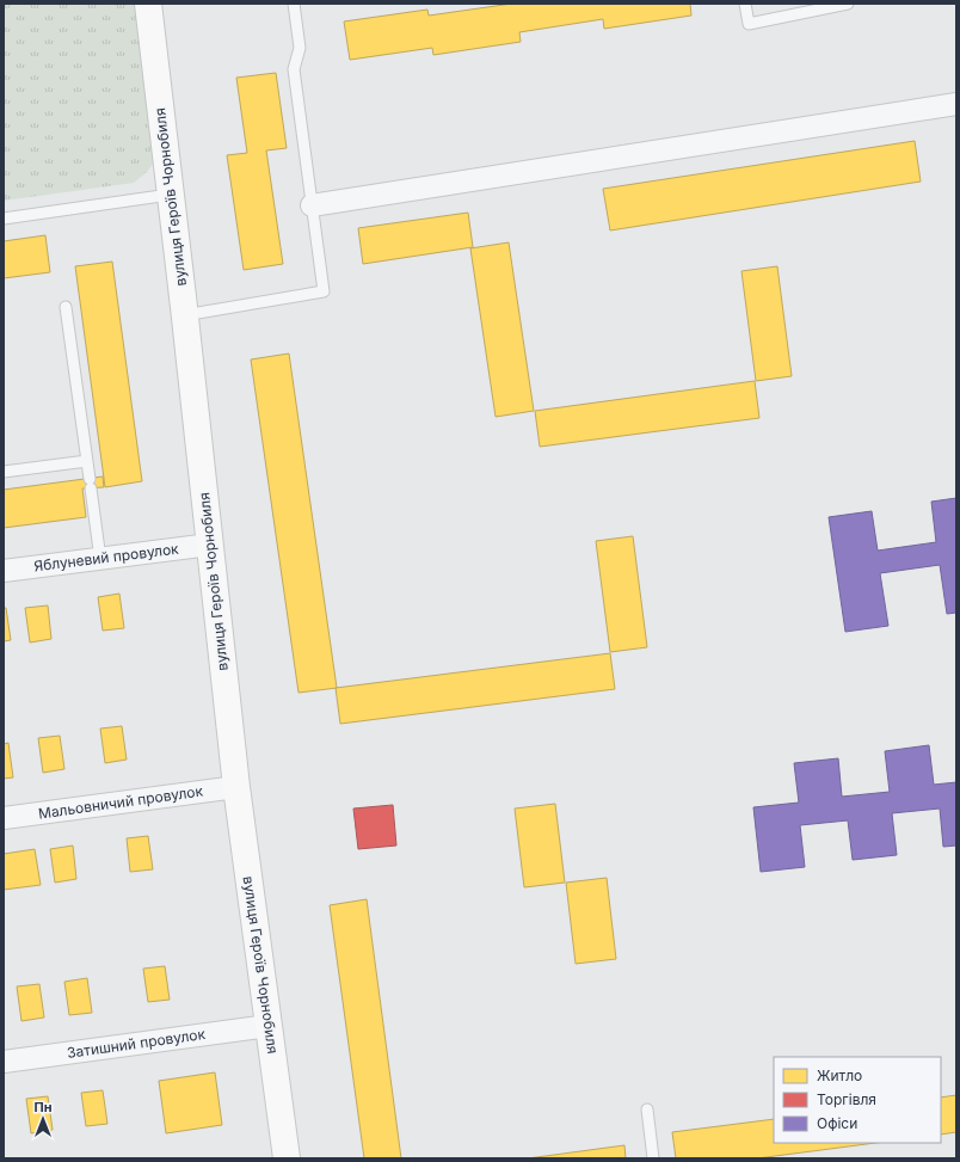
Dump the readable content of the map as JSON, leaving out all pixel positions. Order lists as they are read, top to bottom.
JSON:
{
  "streets": {
    "street": [
      "вулиця Героїв Чорнобиля",
      "Яблуневий провулок",
      "Мальовничий провулок",
      "Затишний провулок"
    ]
  },
  "crossings": [
    ["вулиця Героїв Чорнобиля", "Яблуневий провулок"],
    ["вулиця Героїв Чорнобиля", "Мальовничий провулок"],
    ["вулиця Героїв Чорнобиля", "Затишний провулок"]
  ],
  "legend": ["Житло", "Торгівля", "Офіси"],
  "north": "top"
}
